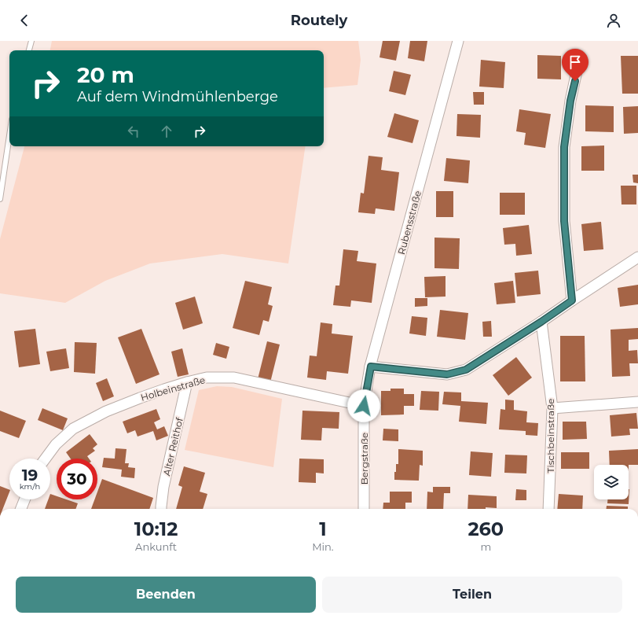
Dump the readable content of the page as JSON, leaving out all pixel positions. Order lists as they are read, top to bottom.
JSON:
{
  "streets": {
    "street": [
      "Rubensstraße",
      "Holbeinstraße",
      "Tischbeinstraße",
      "Alter Reithof",
      "Bergstraße"
    ]
  },
  "crossings": [
    ["Rubensstraße", "Holbeinstraße"],
    ["Rubensstraße", "Bergstraße"],
    ["Holbeinstraße", "Alter Reithof"],
    ["Holbeinstraße", "Bergstraße"]
  ],
  "page": {
    "header": "Routely",
    "turn": ["20 m", "Auf dem Windmühlenberge"],
    "speed": "19 km/h",
    "limit": "30",
    "eta": [
      "10:12",
      "Ankunft",
      "1",
      "Min.",
      "260",
      "m"
    ],
    "buttons": ["Beenden", "Teilen"]
  }
}
